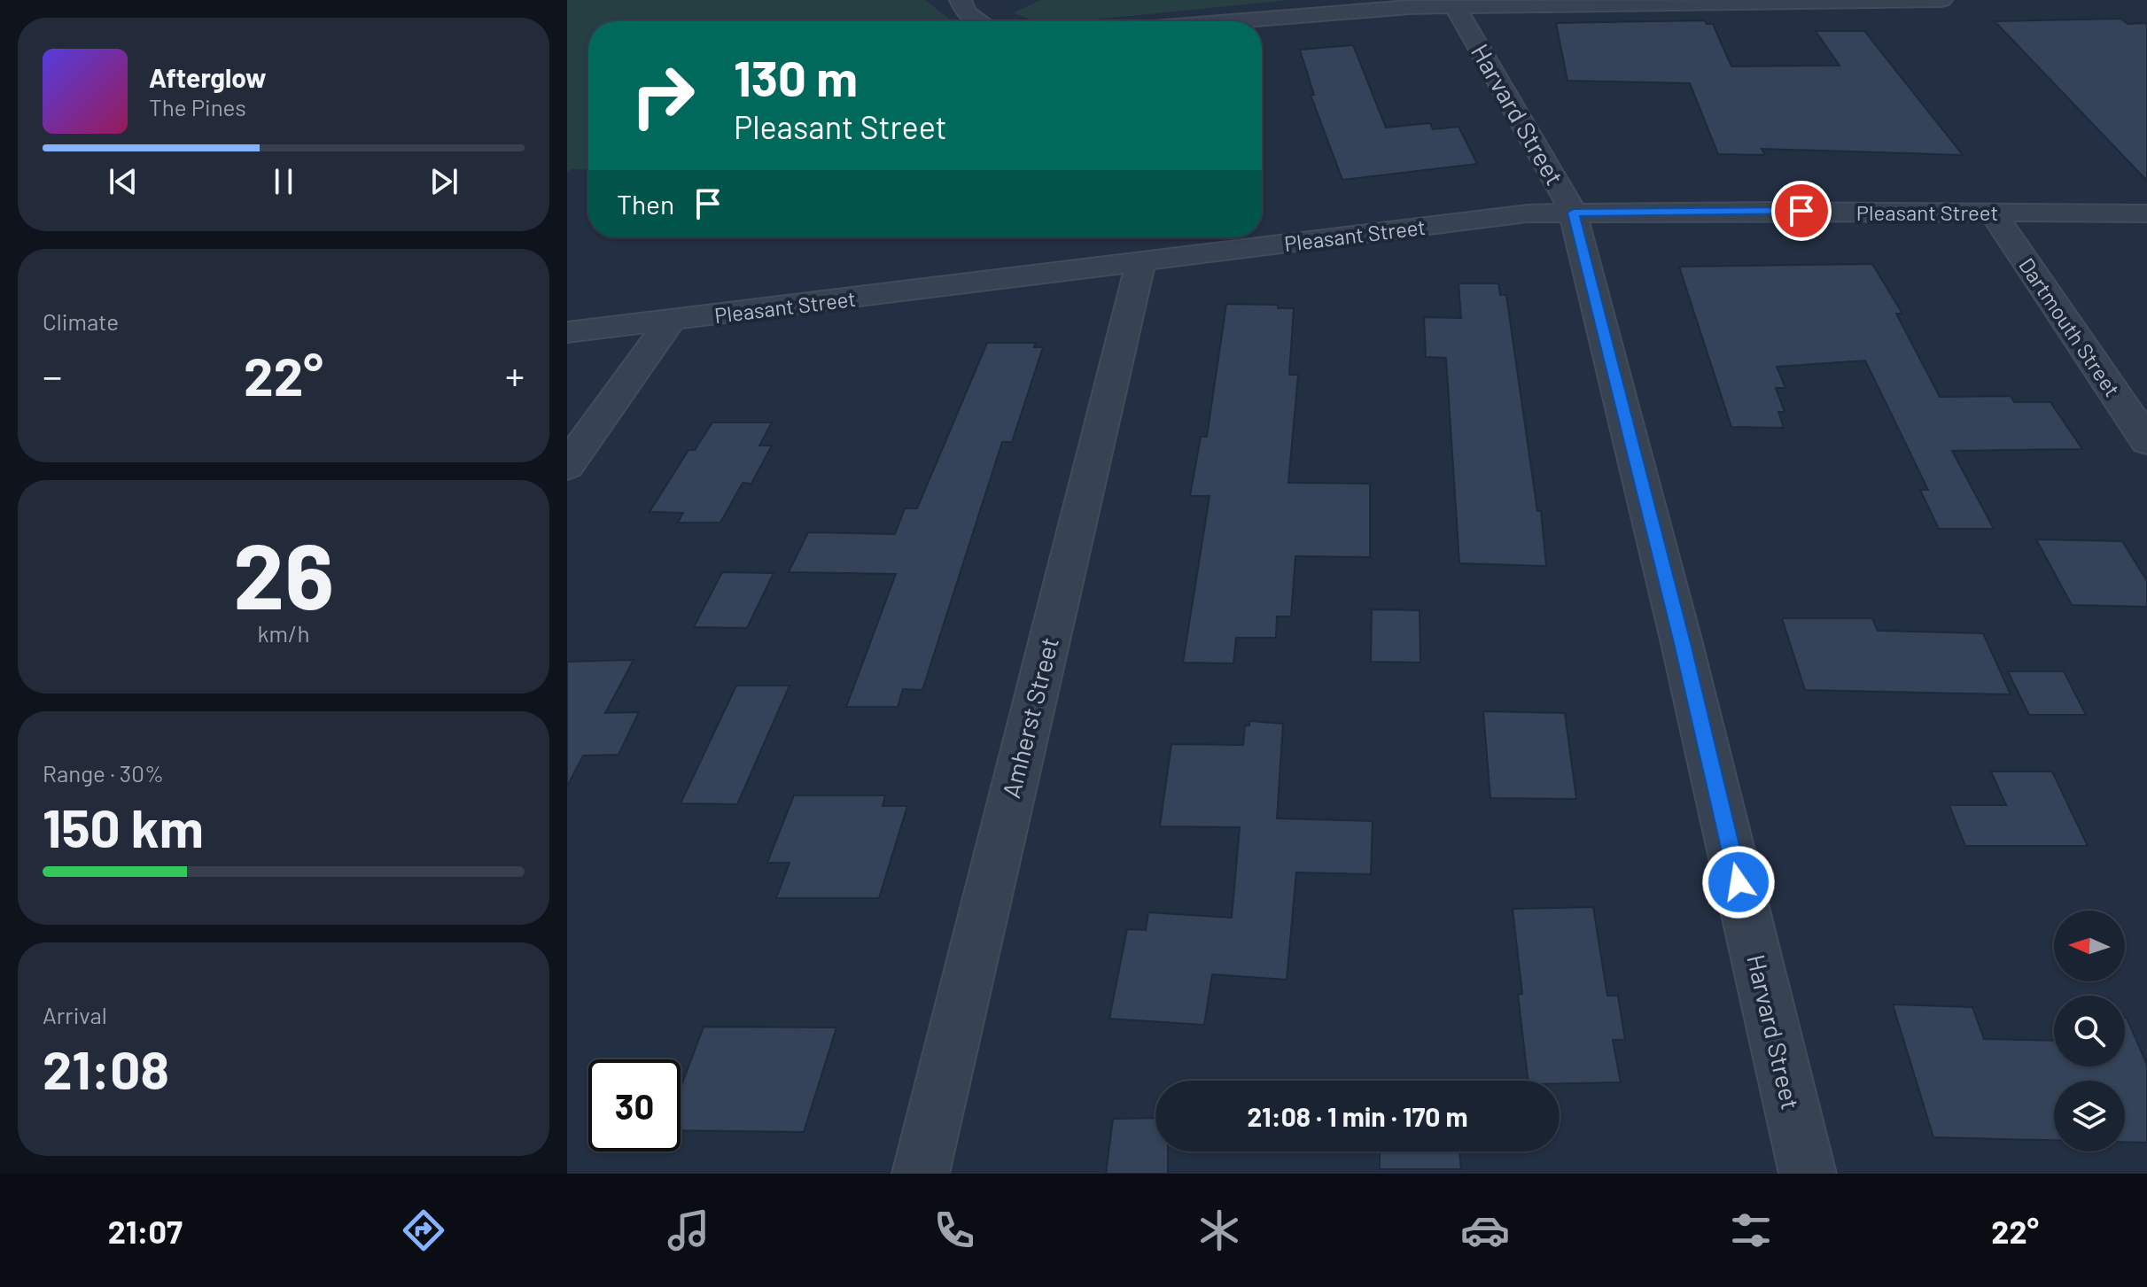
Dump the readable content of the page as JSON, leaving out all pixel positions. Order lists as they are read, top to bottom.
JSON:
{
  "streets": {
    "street": [
      "Harvard Street",
      "Pleasant Street",
      "Dartmouth Street",
      "Amherst Street"
    ]
  },
  "crossings": [
    ["Harvard Street", "Pleasant Street"],
    ["Pleasant Street", "Dartmouth Street"],
    ["Pleasant Street", "Amherst Street"]
  ],
  "north": "left",
  "page": {
    "turn": ["130 m", "Pleasant Street"],
    "song": ["Afterglow", "The Pines"],
    "then": "Then",
    "tile": [
      "Climate",
      ["26", "km/h"],
      ["Range · 30%", "150 km"],
      ["Arrival", "21:08"]
    ],
    "heat": ["−", "22°", "+"],
    "limit": "30",
    "trip": "21:08 · 1 min · 170 m",
    "tabs": ["21:07", "22°"]
  }
}
